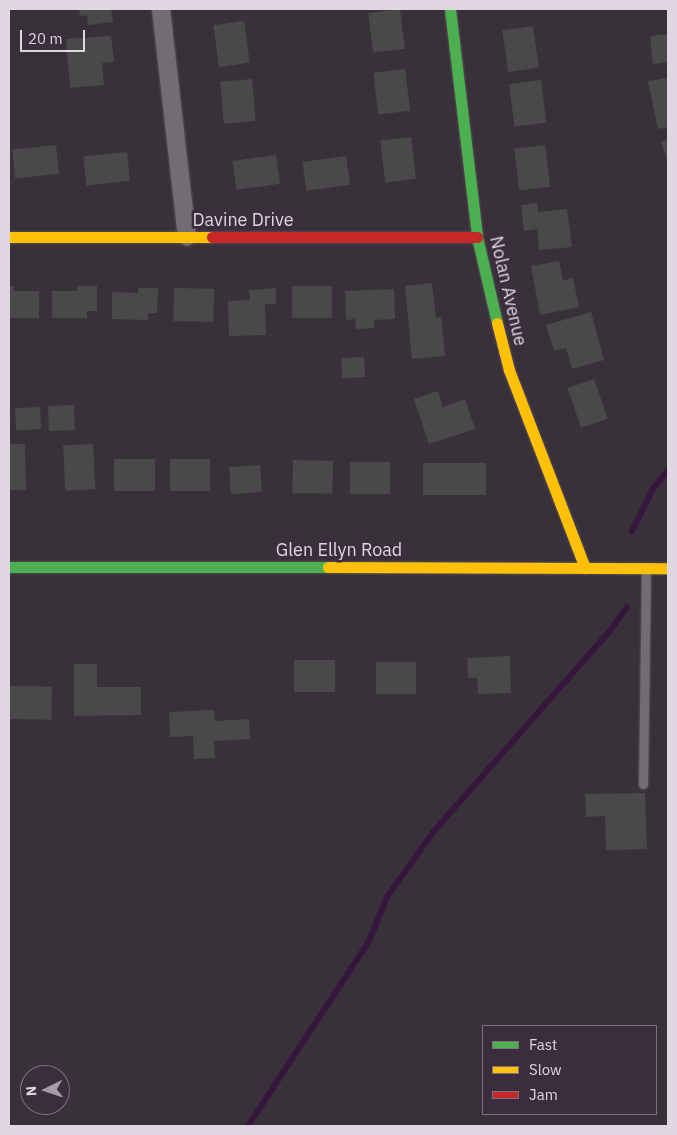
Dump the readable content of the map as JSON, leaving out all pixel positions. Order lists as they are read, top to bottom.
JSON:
{
  "streets": {
    "street": ["Davine Drive", "Nolan Avenue", "Glen Ellyn Road"]
  },
  "crossings": [
    ["Davine Drive", "Nolan Avenue"],
    ["Nolan Avenue", "Glen Ellyn Road"]
  ],
  "legend": ["Fast", "Slow", "Jam"],
  "scale_bar": "20 m",
  "north": "left"
}
